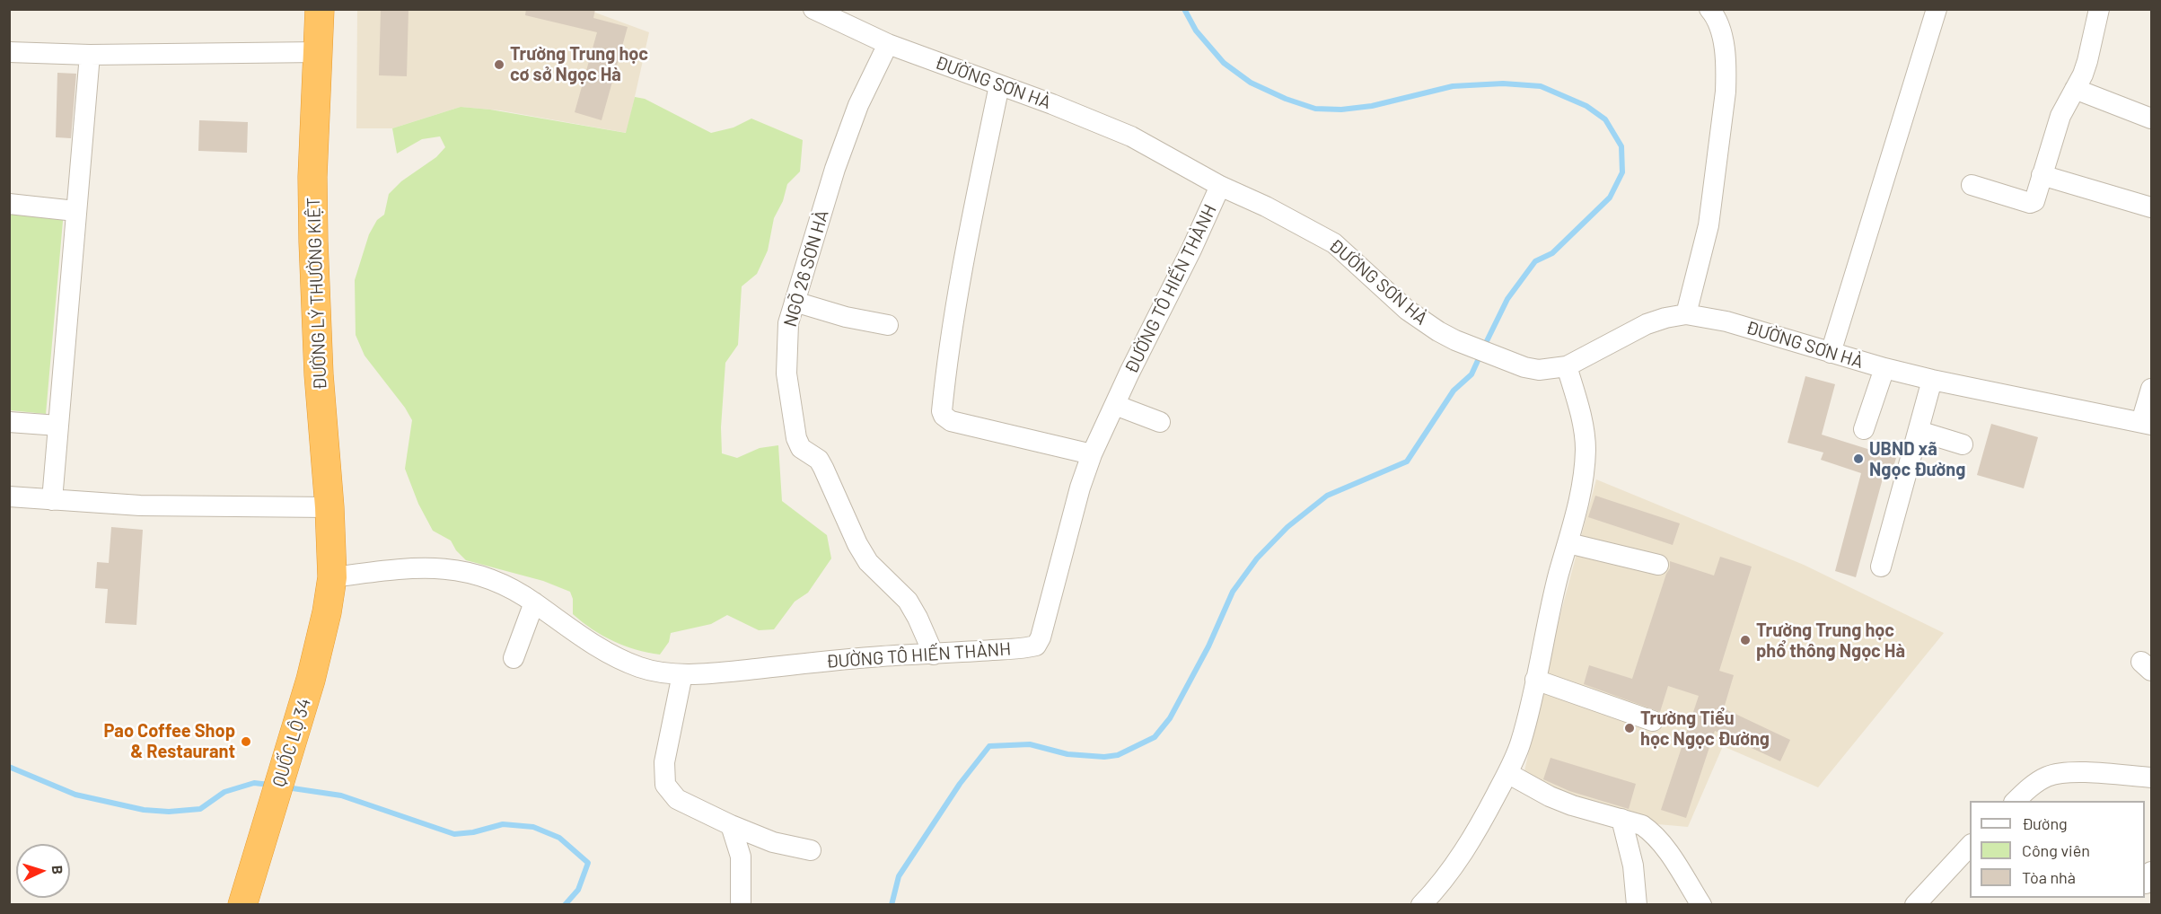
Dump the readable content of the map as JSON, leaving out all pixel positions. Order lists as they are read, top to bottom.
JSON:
{
  "streets": {
    "highway": ["ĐƯỜNG LÝ THƯỜNG KIỆT", "QUỐC LỘ 34"],
    "street": ["ĐƯỜNG SƠN HÀ", "NGÕ 26 SƠN HÀ", "ĐƯỜNG TÔ HIẾN THÀNH"]
  },
  "crossings": [
    ["ĐƯỜNG SƠN HÀ", "NGÕ 26 SƠN HÀ"],
    ["ĐƯỜNG SƠN HÀ", "ĐƯỜNG TÔ HIẾN THÀNH"],
    ["NGÕ 26 SƠN HÀ", "ĐƯỜNG TÔ HIẾN THÀNH"],
    ["ĐƯỜNG TÔ HIẾN THÀNH", "ĐƯỜNG LÝ THƯỜNG KIỆT"],
    ["ĐƯỜNG TÔ HIẾN THÀNH", "QUỐC LỘ 34"],
    ["ĐƯỜNG LÝ THƯỜNG KIỆT", "QUỐC LỘ 34"]
  ],
  "places": [
    "Trường Trung học cơ sở Ngọc Hà",
    "UBND xã Ngọc Đường",
    "Trường Trung học phổ thông Ngọc Hà",
    "Trường Tiểu học Ngọc Đường",
    "Pao Coffee Shop & Restaurant"
  ],
  "legend": ["Đường", "Công viên", "Tòa nhà"],
  "north": "right"
}
